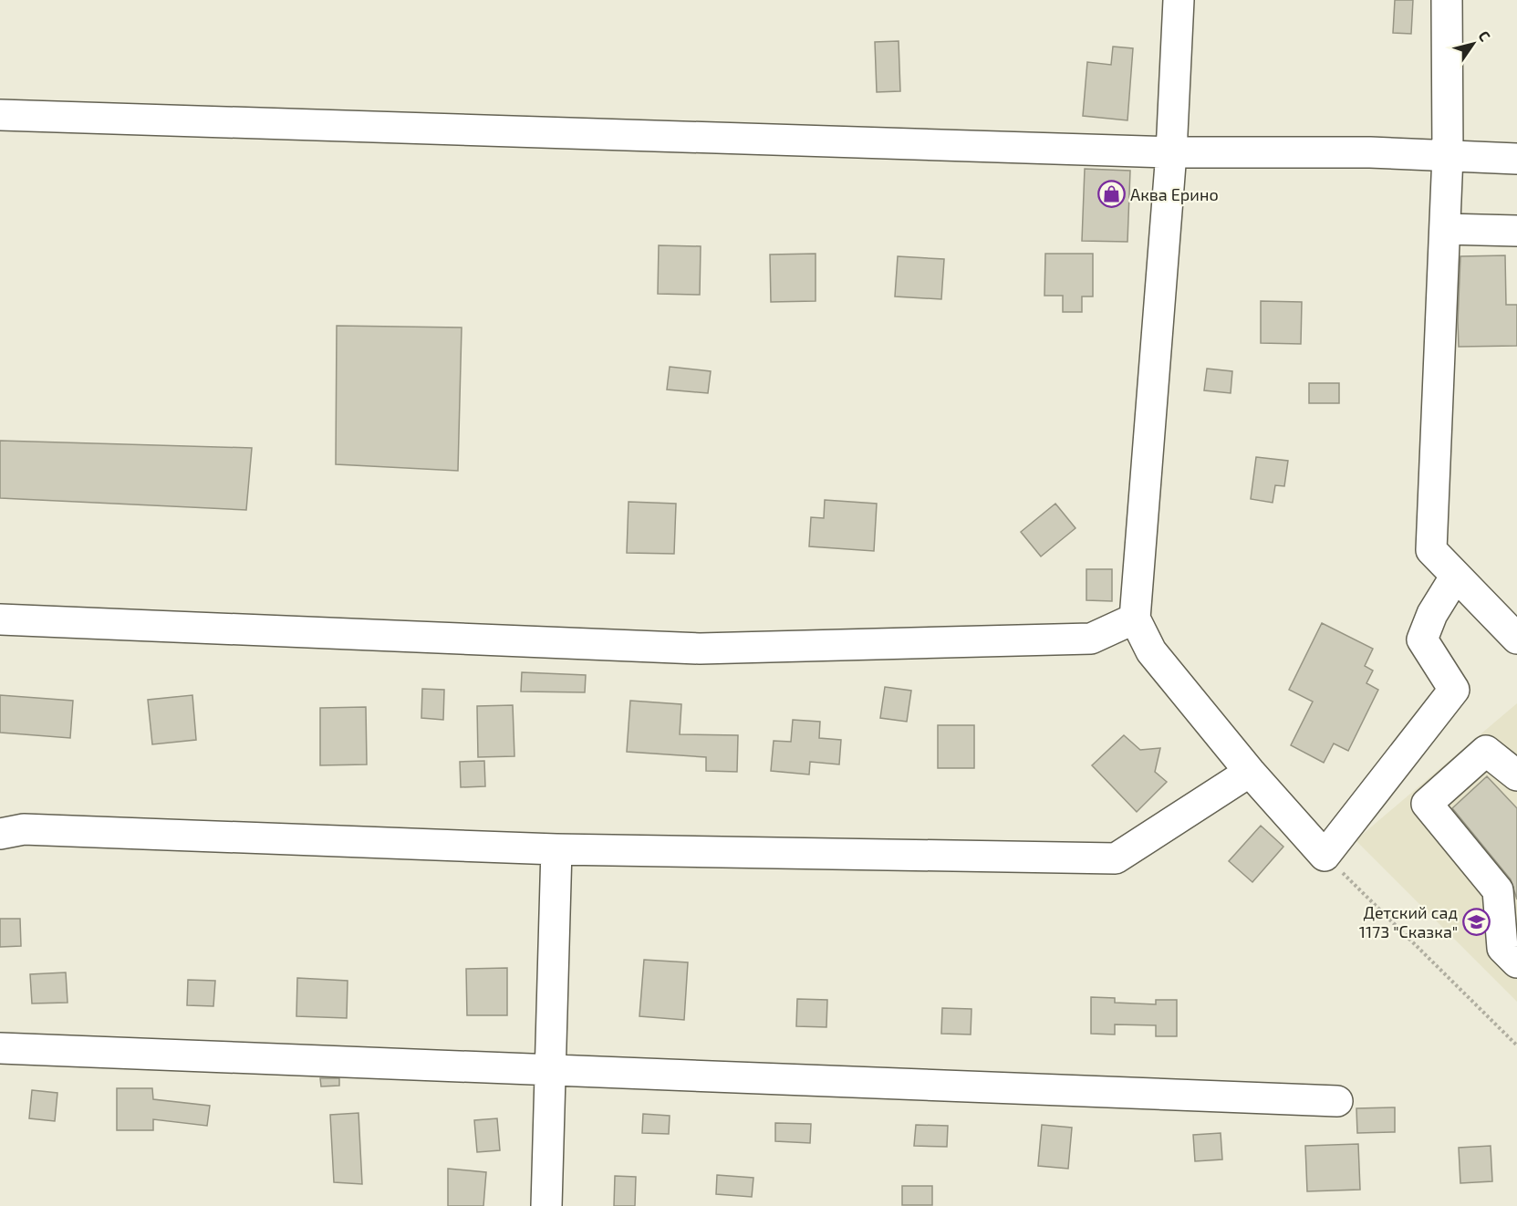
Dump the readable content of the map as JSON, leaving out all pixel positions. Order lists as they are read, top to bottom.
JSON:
{
  "places": {
    "shop": ["Аква Ерино"],
    "school or university": ["Детский сад 1173 \"Сказка\""]
  },
  "north": "top right"
}
